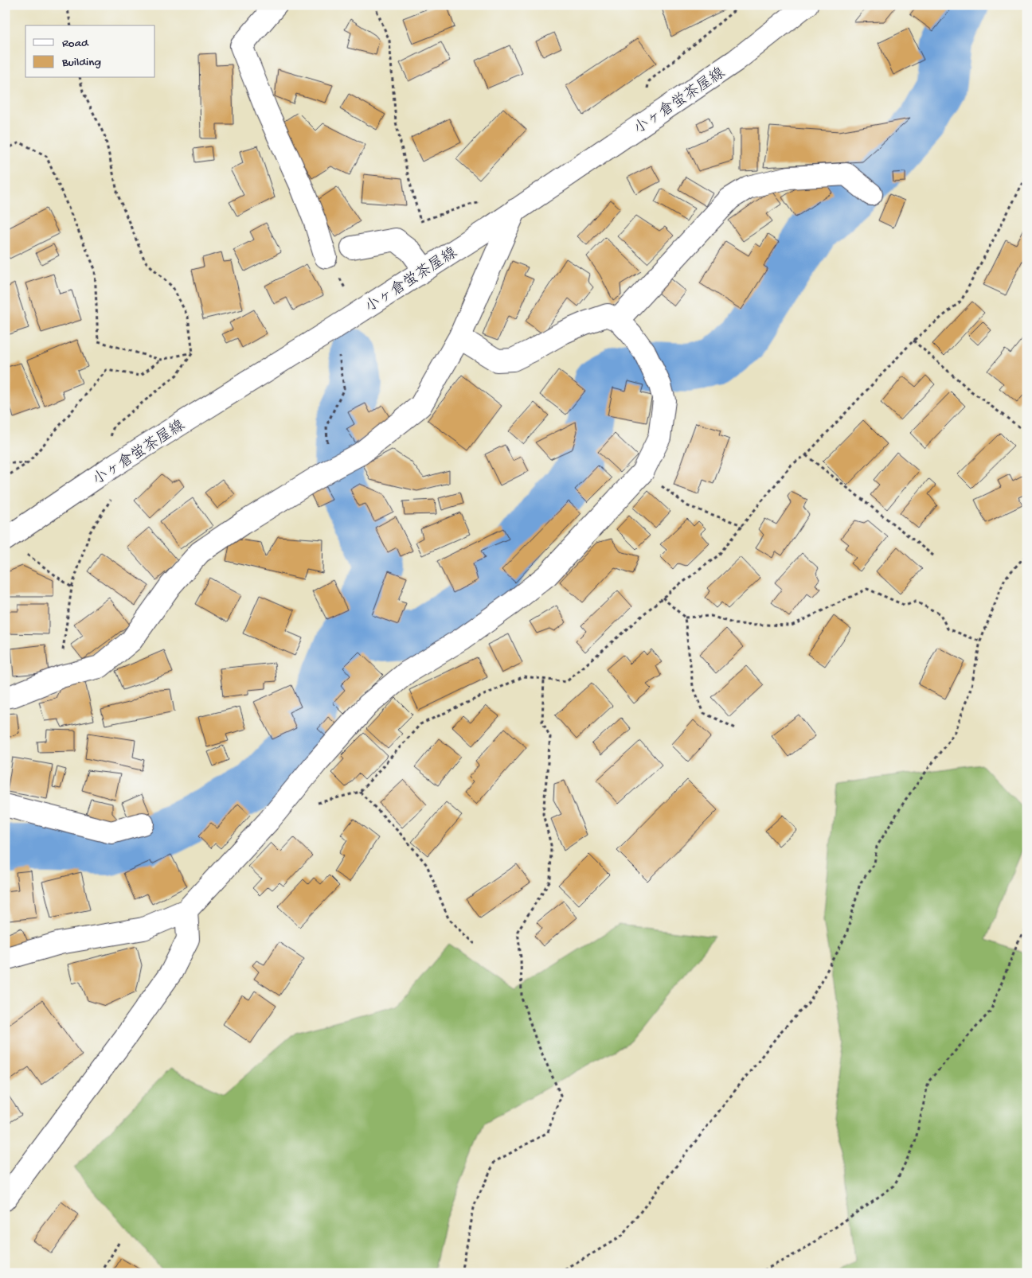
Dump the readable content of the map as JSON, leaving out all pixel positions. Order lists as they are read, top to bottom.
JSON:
{
  "streets": {
    "street": ["小ヶ倉蛍茶屋線"]
  },
  "legend": ["Road", "Building"]
}
